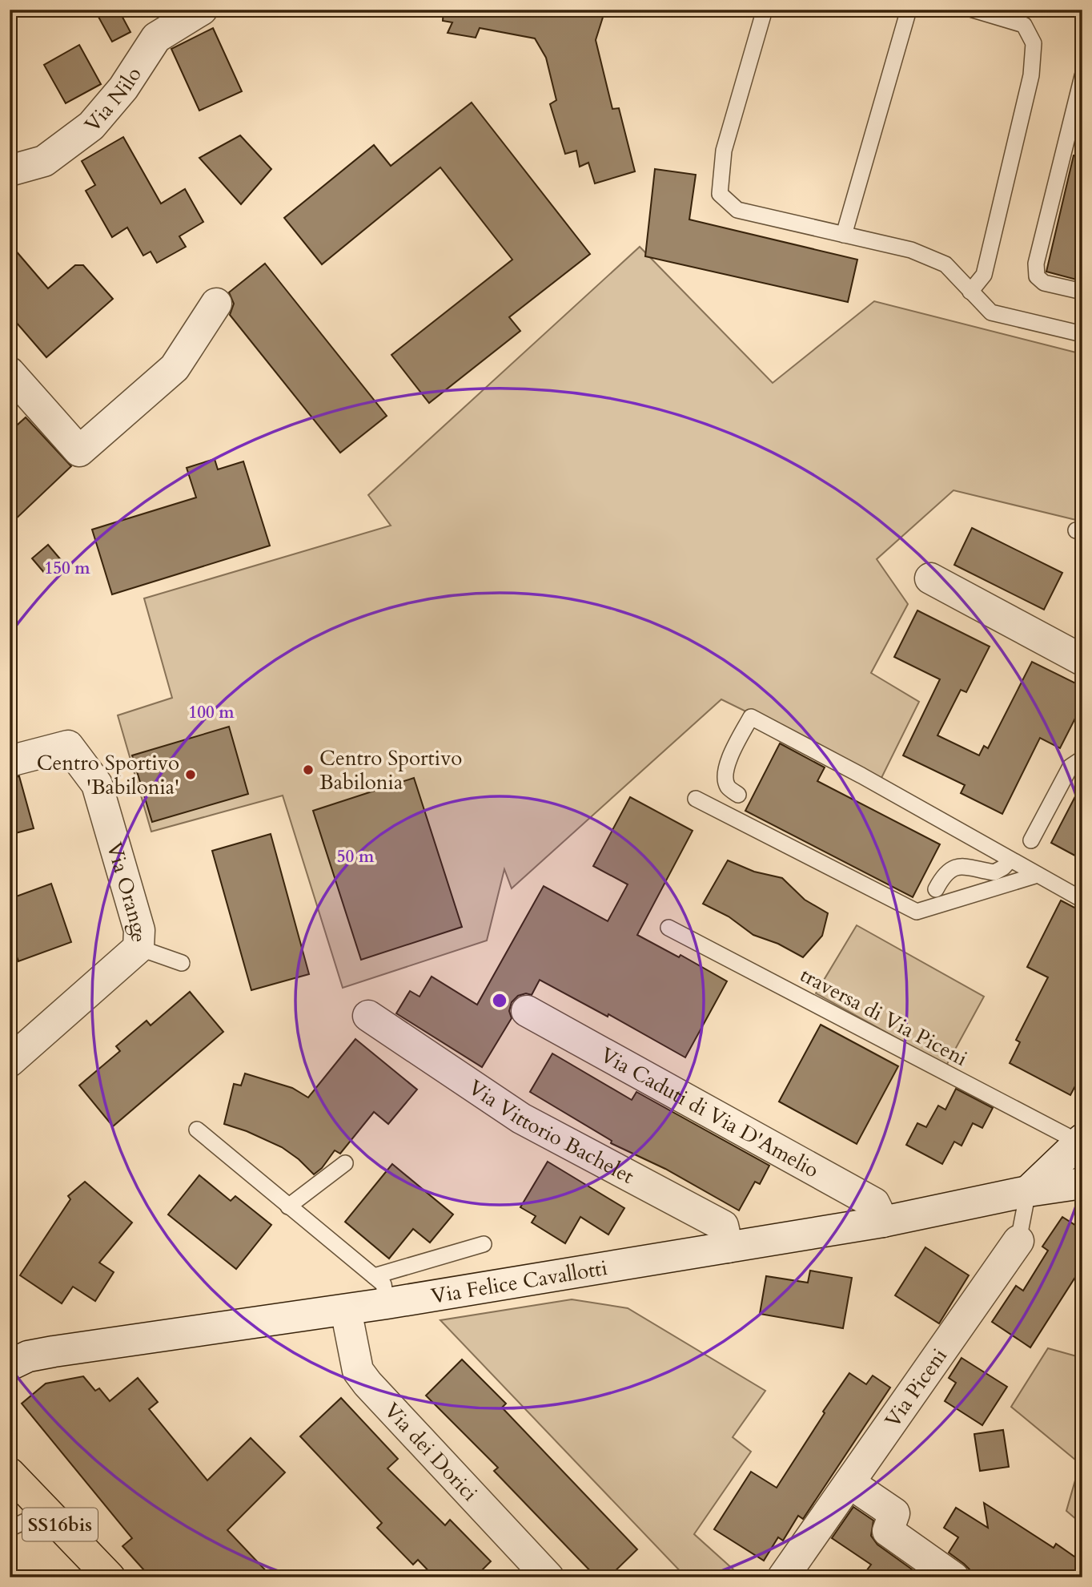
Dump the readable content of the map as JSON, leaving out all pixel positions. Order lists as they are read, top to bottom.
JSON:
{
  "streets": {
    "main road": ["SS16bis"],
    "street": [
      "Via Nilo",
      "Via Orange",
      "Via Caduti di Via D'Amelio",
      "Via Vittorio Bachelet",
      "Via Felice Cavallotti",
      "Via Piceni",
      "Via dei Dorici"
    ],
    "lane": ["traversa di Via Piceni"]
  },
  "crossings": [
    ["Via Caduti di Via D'Amelio", "Via Felice Cavallotti"],
    ["Via Vittorio Bachelet", "Via Felice Cavallotti"],
    ["Via Felice Cavallotti", "Via Piceni"],
    ["Via Felice Cavallotti", "Via dei Dorici"]
  ],
  "places": ["Centro Sportivo Babilonia", "Centro Sportivo 'Babilonia'"],
  "rings": ["150 m", "100 m", "50 m"]
}
